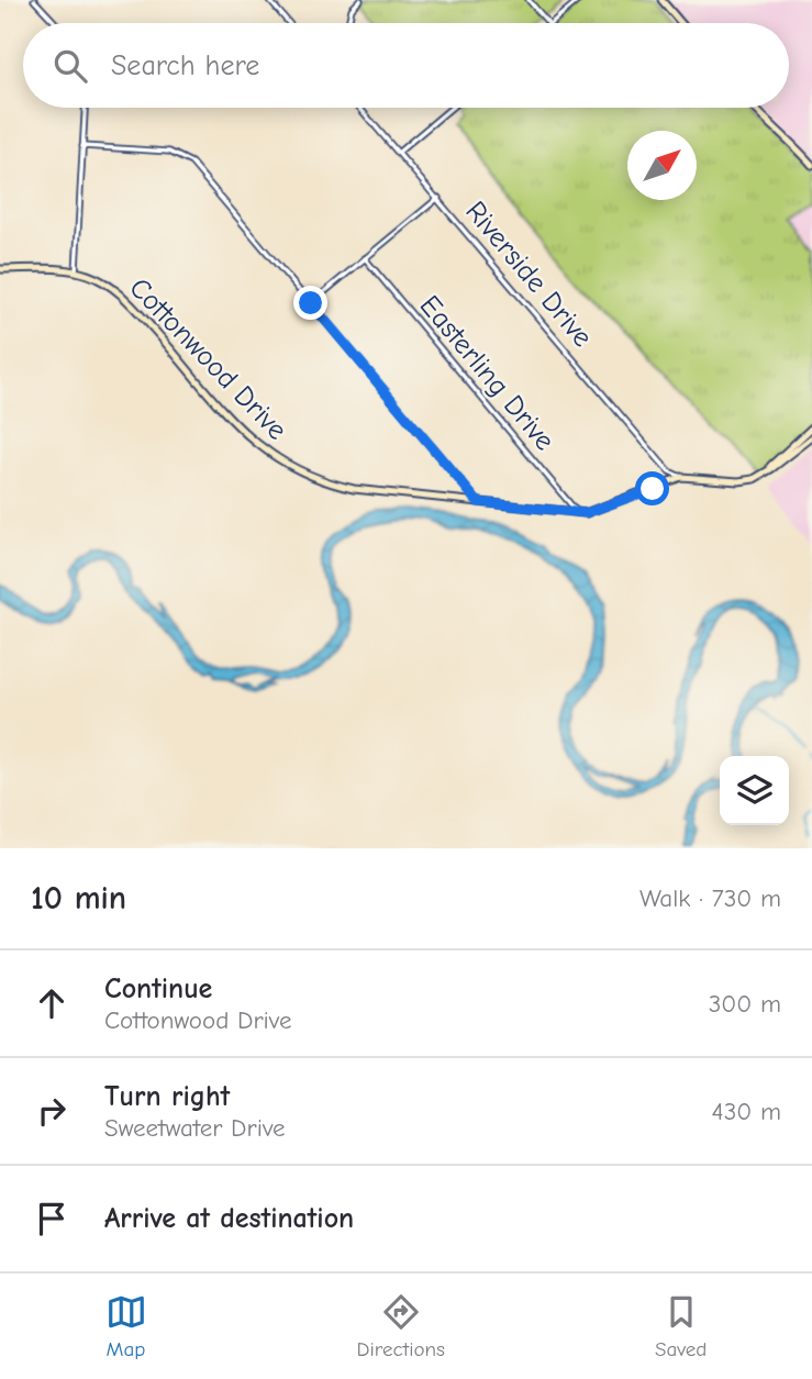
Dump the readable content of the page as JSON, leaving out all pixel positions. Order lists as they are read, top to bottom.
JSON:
{
  "streets": {
    "street": ["Riverside Drive", "Cottonwood Drive", "Easterling Drive"]
  },
  "crossings": [
    ["Riverside Drive", "Cottonwood Drive"],
    ["Cottonwood Drive", "Easterling Drive"]
  ],
  "north": "top right",
  "page": {
    "search": "Search here",
    "heading": ["10 min", "Walk · 730 m"],
    "list": [
      ["Continue", "Cottonwood Drive", "300 m"],
      ["Turn right", "Sweetwater Drive", "430 m"],
      "Arrive at destination"
    ],
    "nav": ["Map", "Directions", "Saved"]
  }
}
